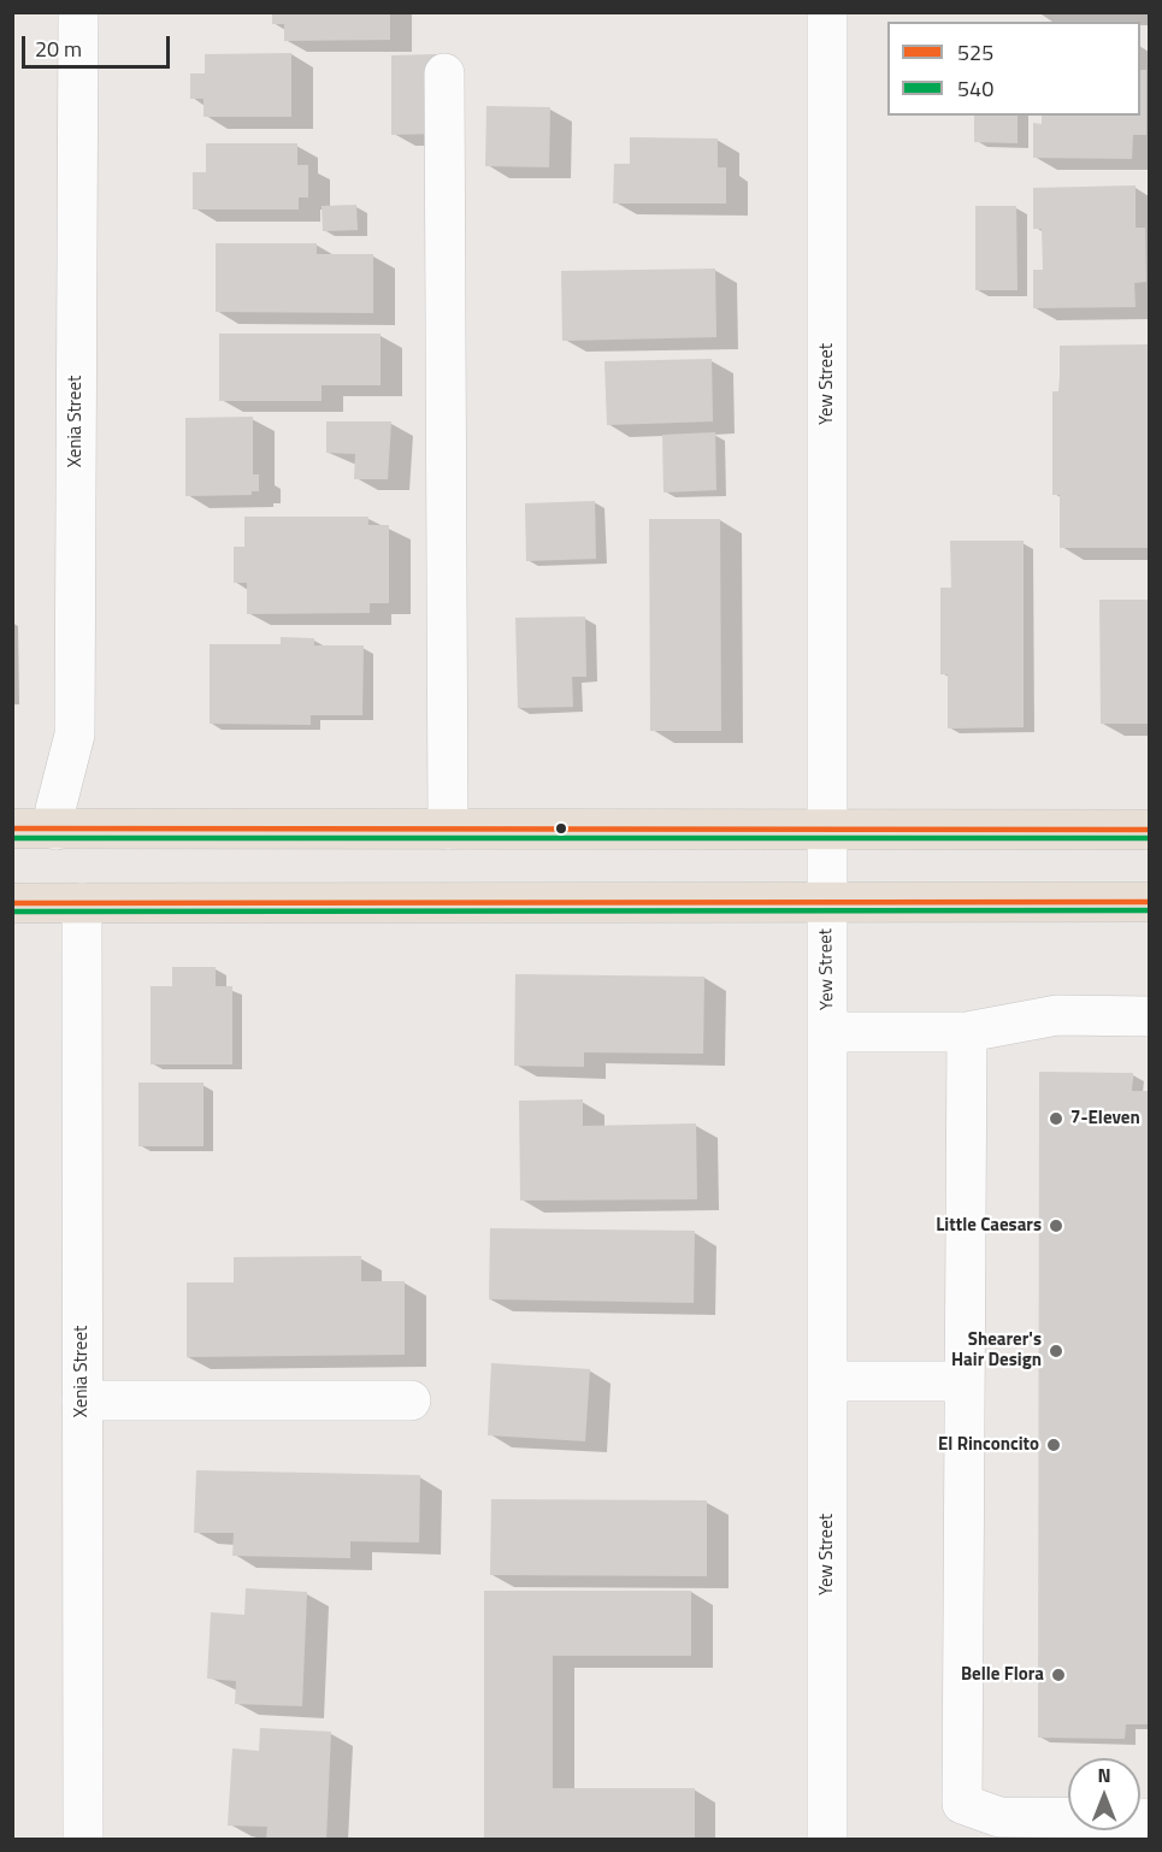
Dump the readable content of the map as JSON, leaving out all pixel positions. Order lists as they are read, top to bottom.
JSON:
{
  "streets": {
    "street": ["Yew Street", "Xenia Street"]
  },
  "places": [
    "7-Eleven",
    "Little Caesars",
    "Shearer's Hair Design",
    "El Rinconcito",
    "Belle Flora"
  ],
  "lines": ["transit line 525", "transit line 540"],
  "legend": ["525", "540"],
  "scale_bar": "20 m",
  "north": "top"
}
